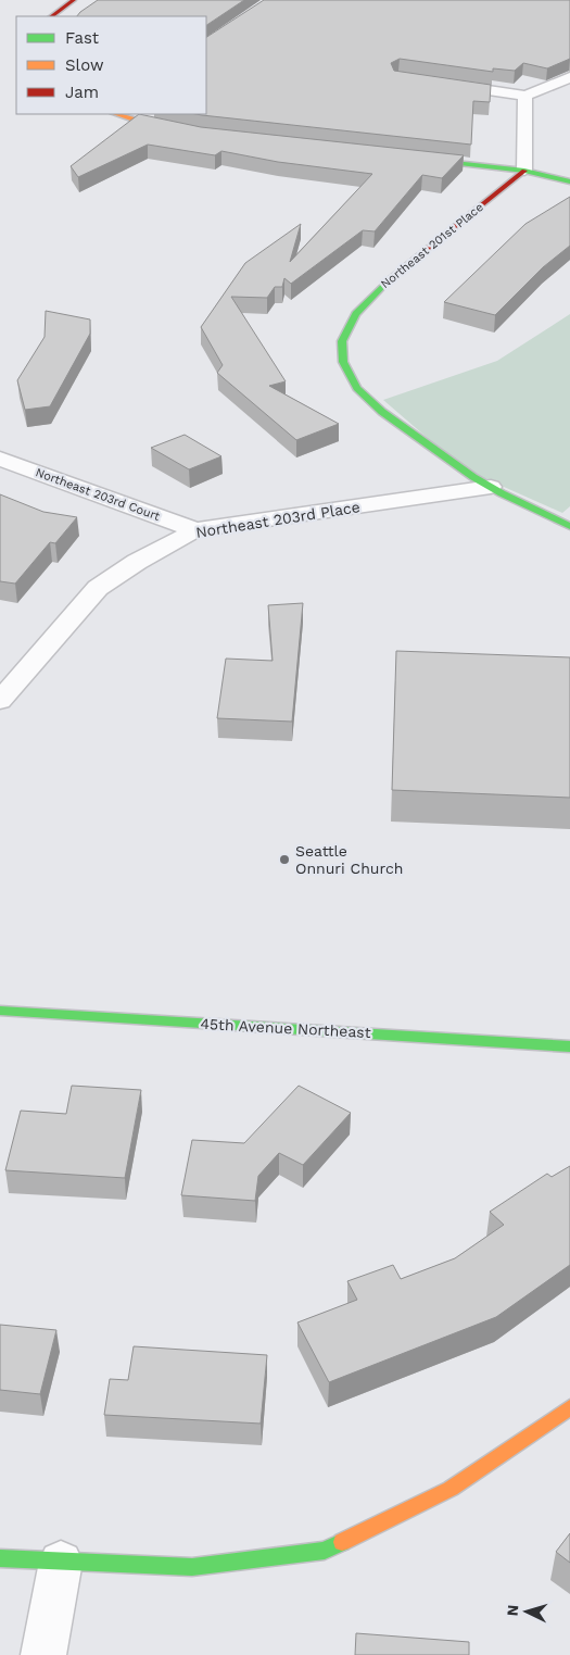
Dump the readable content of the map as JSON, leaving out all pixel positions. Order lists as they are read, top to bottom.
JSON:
{
  "streets": {
    "street": [
      "Northeast 201st Place",
      "Northeast 203rd Court",
      "Northeast 203rd Place",
      "45th Avenue Northeast"
    ]
  },
  "crossings": [
    ["Northeast 201st Place", "Northeast 203rd Place"],
    ["Northeast 203rd Court", "Northeast 203rd Place"]
  ],
  "places": ["Seattle Onnuri Church"],
  "legend": ["Fast", "Slow", "Jam"],
  "north": "left"
}
